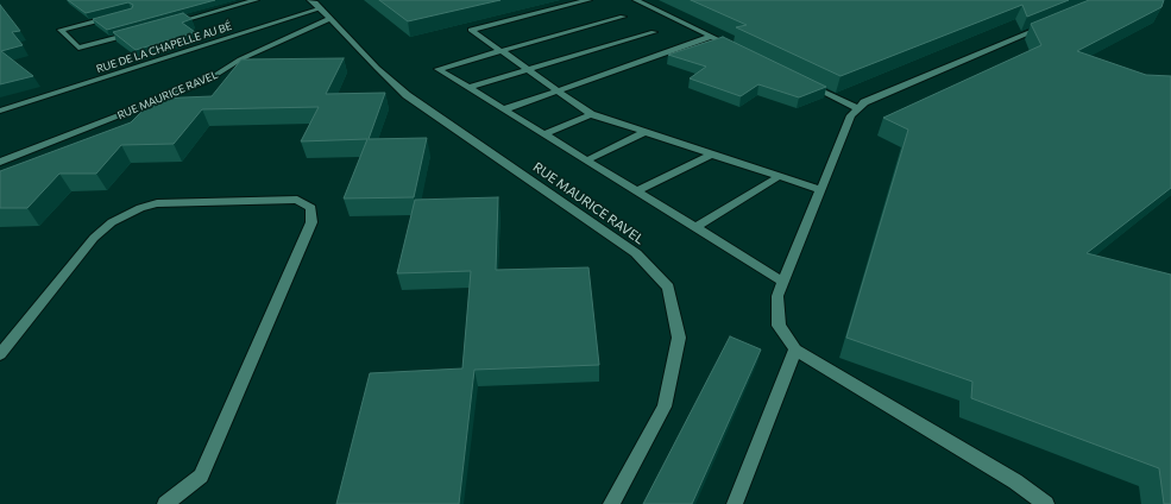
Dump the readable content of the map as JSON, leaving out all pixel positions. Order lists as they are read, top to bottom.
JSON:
{
  "streets": {
    "street": ["RUE DE LA CHAPELLE AU BÉ", "RUE MAURICE RAVEL"]
  },
  "crossings": [
    ["RUE DE LA CHAPELLE AU BÉ", "RUE MAURICE RAVEL"]
  ]
}
